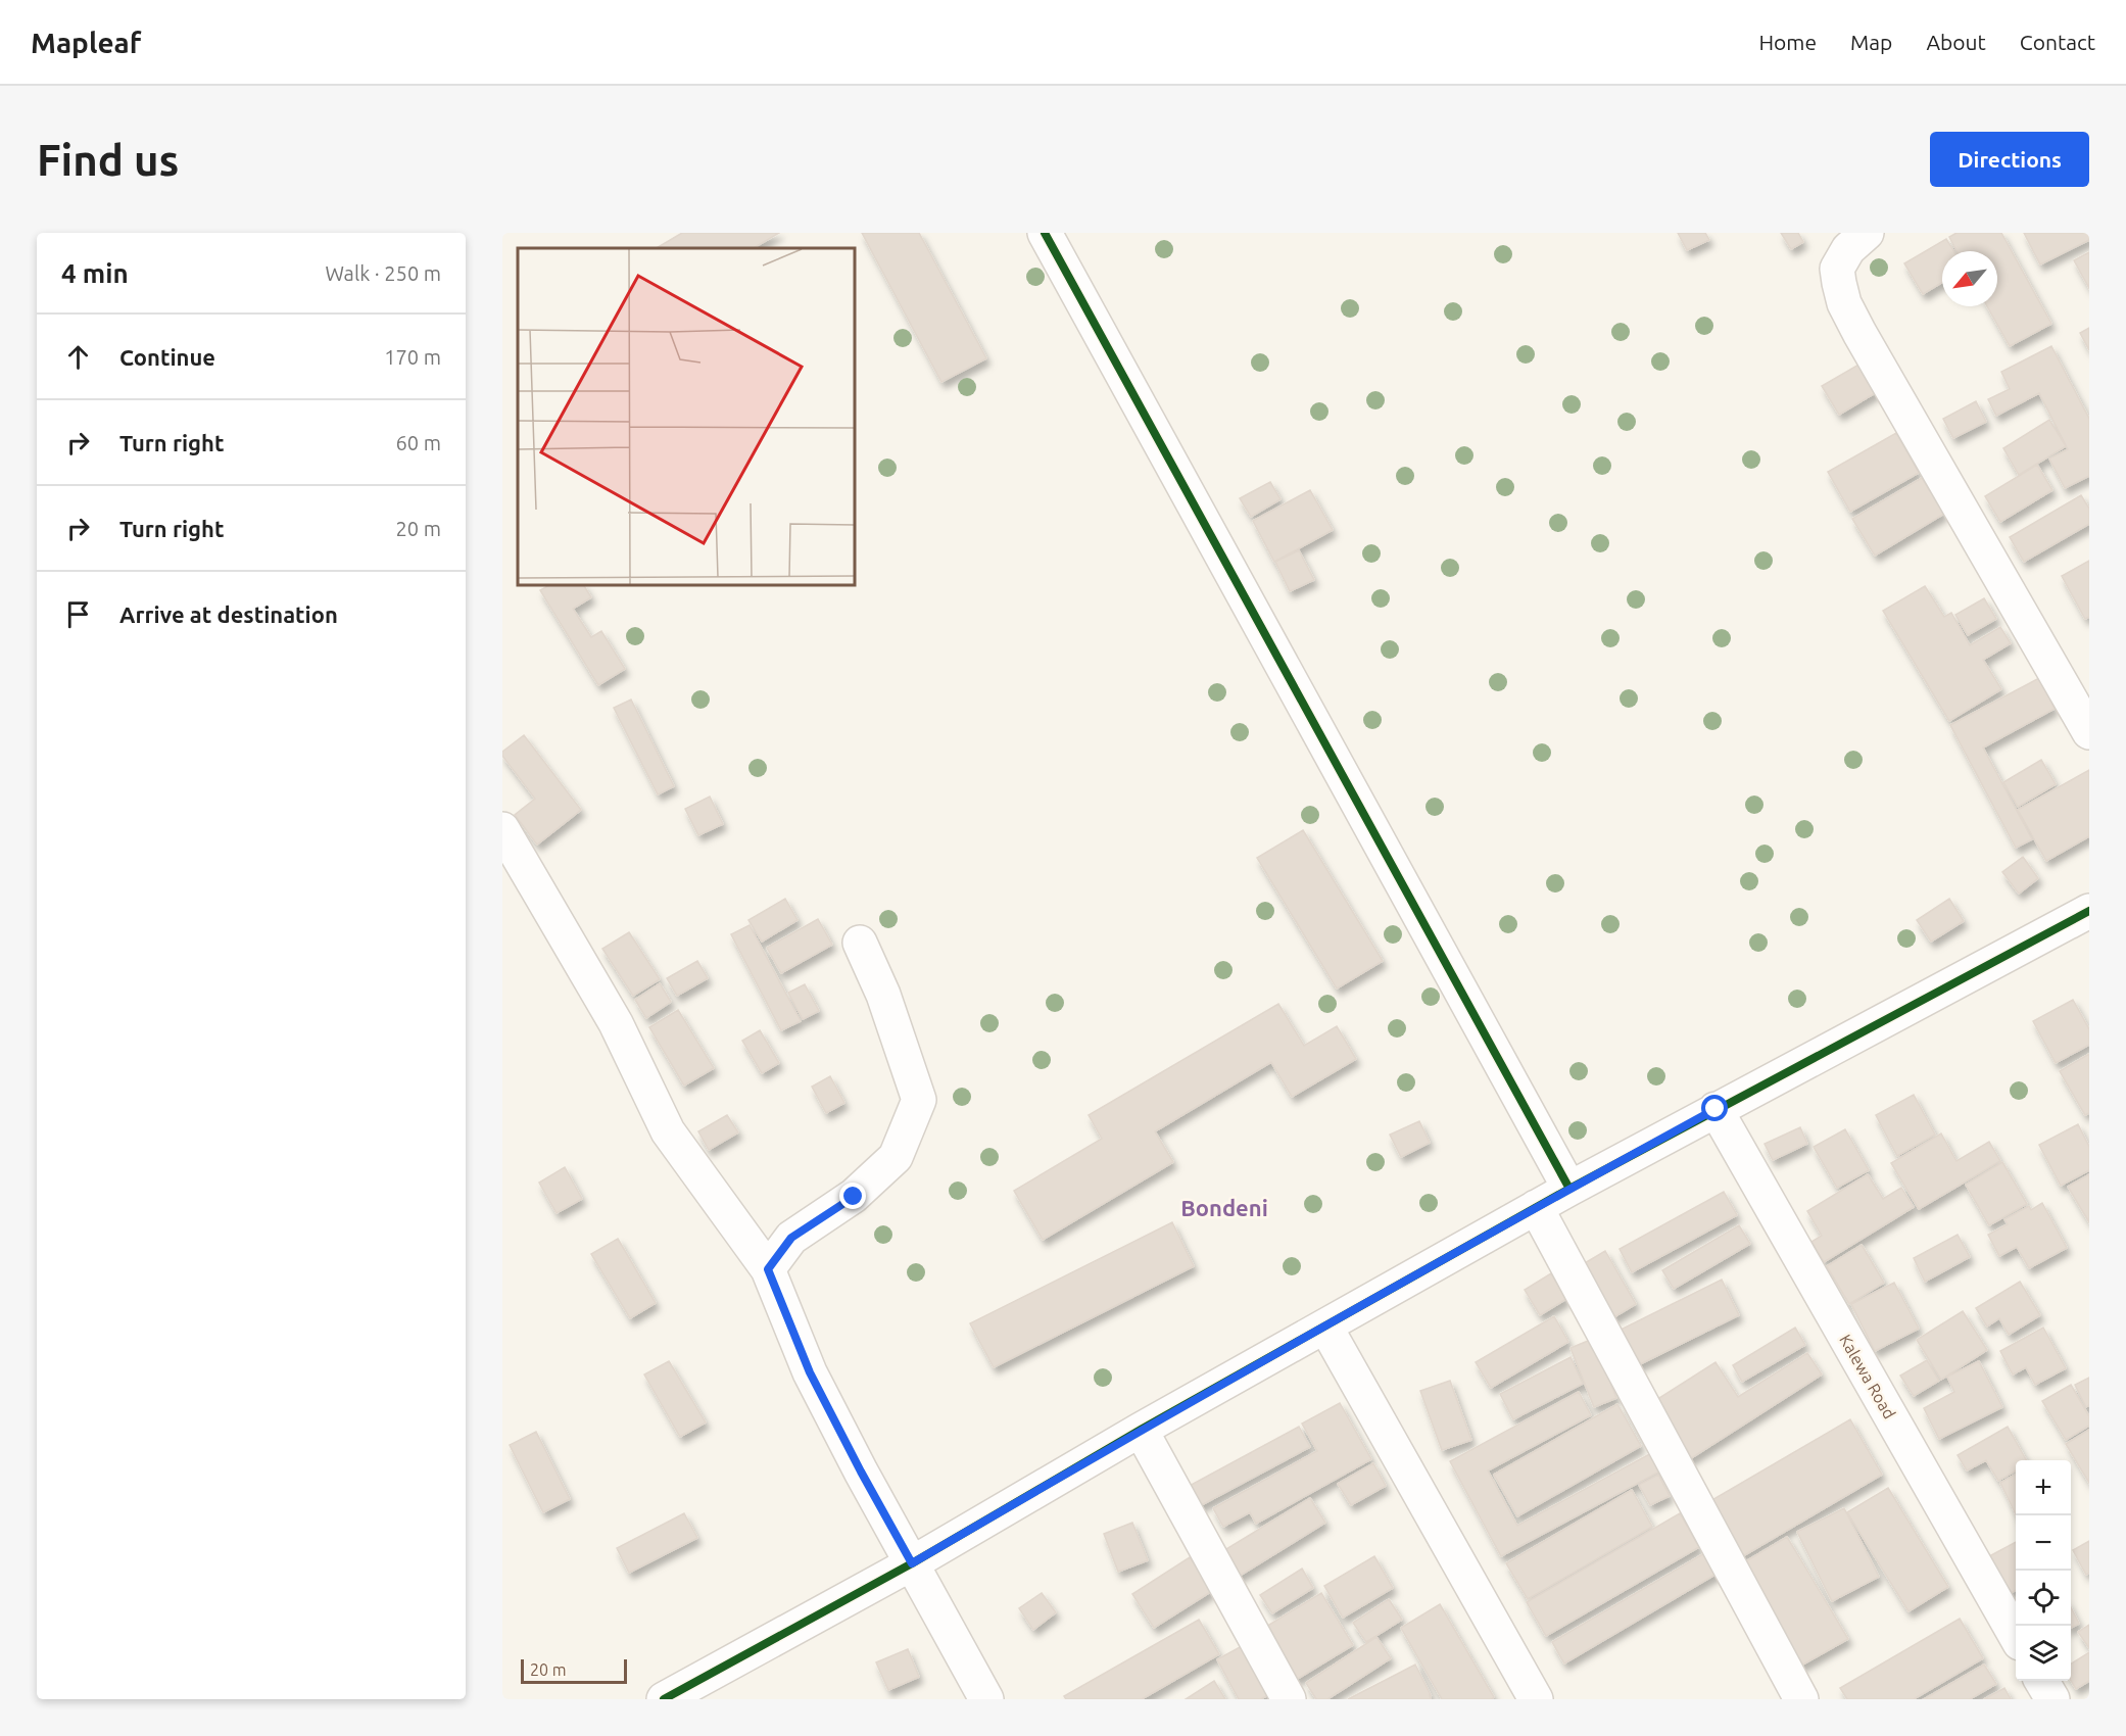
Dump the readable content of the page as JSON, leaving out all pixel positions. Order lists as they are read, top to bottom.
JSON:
{
  "streets": {
    "street": ["Kalewa Road"]
  },
  "districts": ["Bondeni"],
  "scale_bar": "20 m",
  "north": "bottom left",
  "page": {
    "header": "Mapleaf",
    "nav": [
      "Home",
      "Map",
      "About",
      "Contact"
    ],
    "buttons": "Directions",
    "title": "Find us",
    "heading": ["4 min", "Walk · 250 m"],
    "list": [
      ["Continue", "170 m"],
      ["Turn right", "60 m"],
      ["Turn right", "20 m"],
      "Arrive at destination"
    ],
    "map_buttons": ["+", "−"],
    "scale": "20 m"
  }
}
